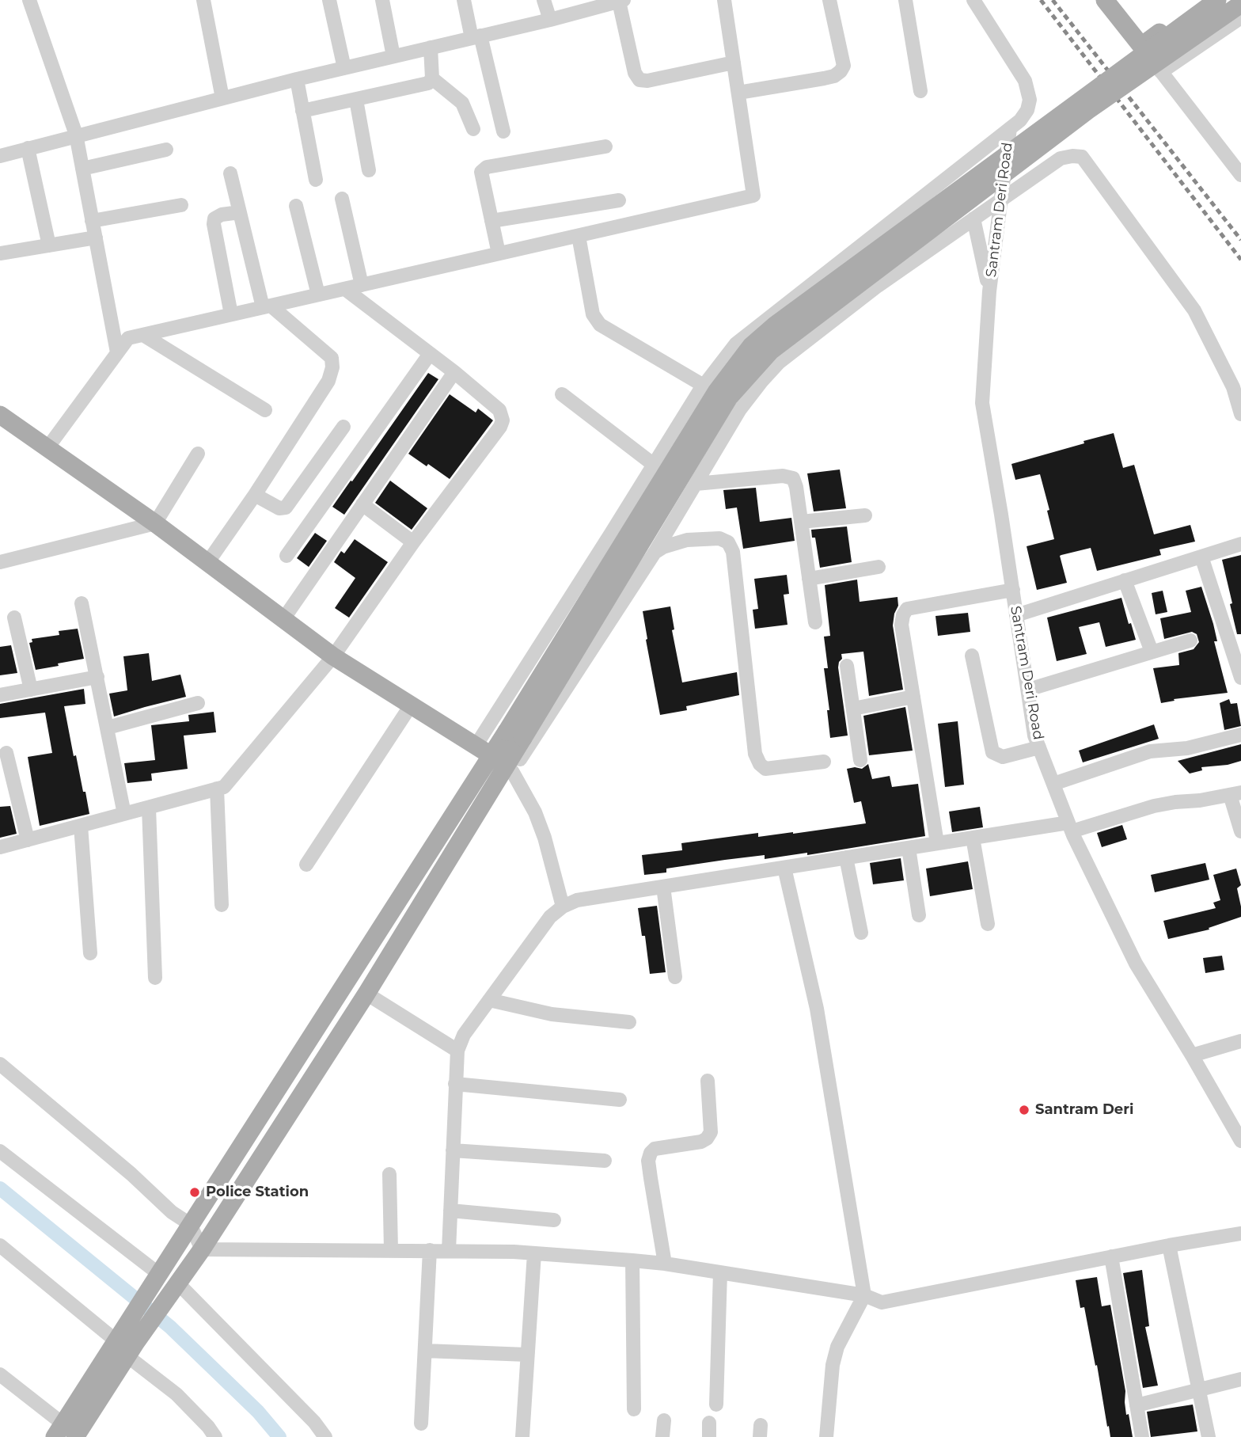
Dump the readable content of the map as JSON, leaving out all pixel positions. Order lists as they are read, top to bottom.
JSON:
{
  "streets": {
    "street": ["Santram Deri Road"]
  },
  "places": ["Santram Deri", "Police Station"]
}
